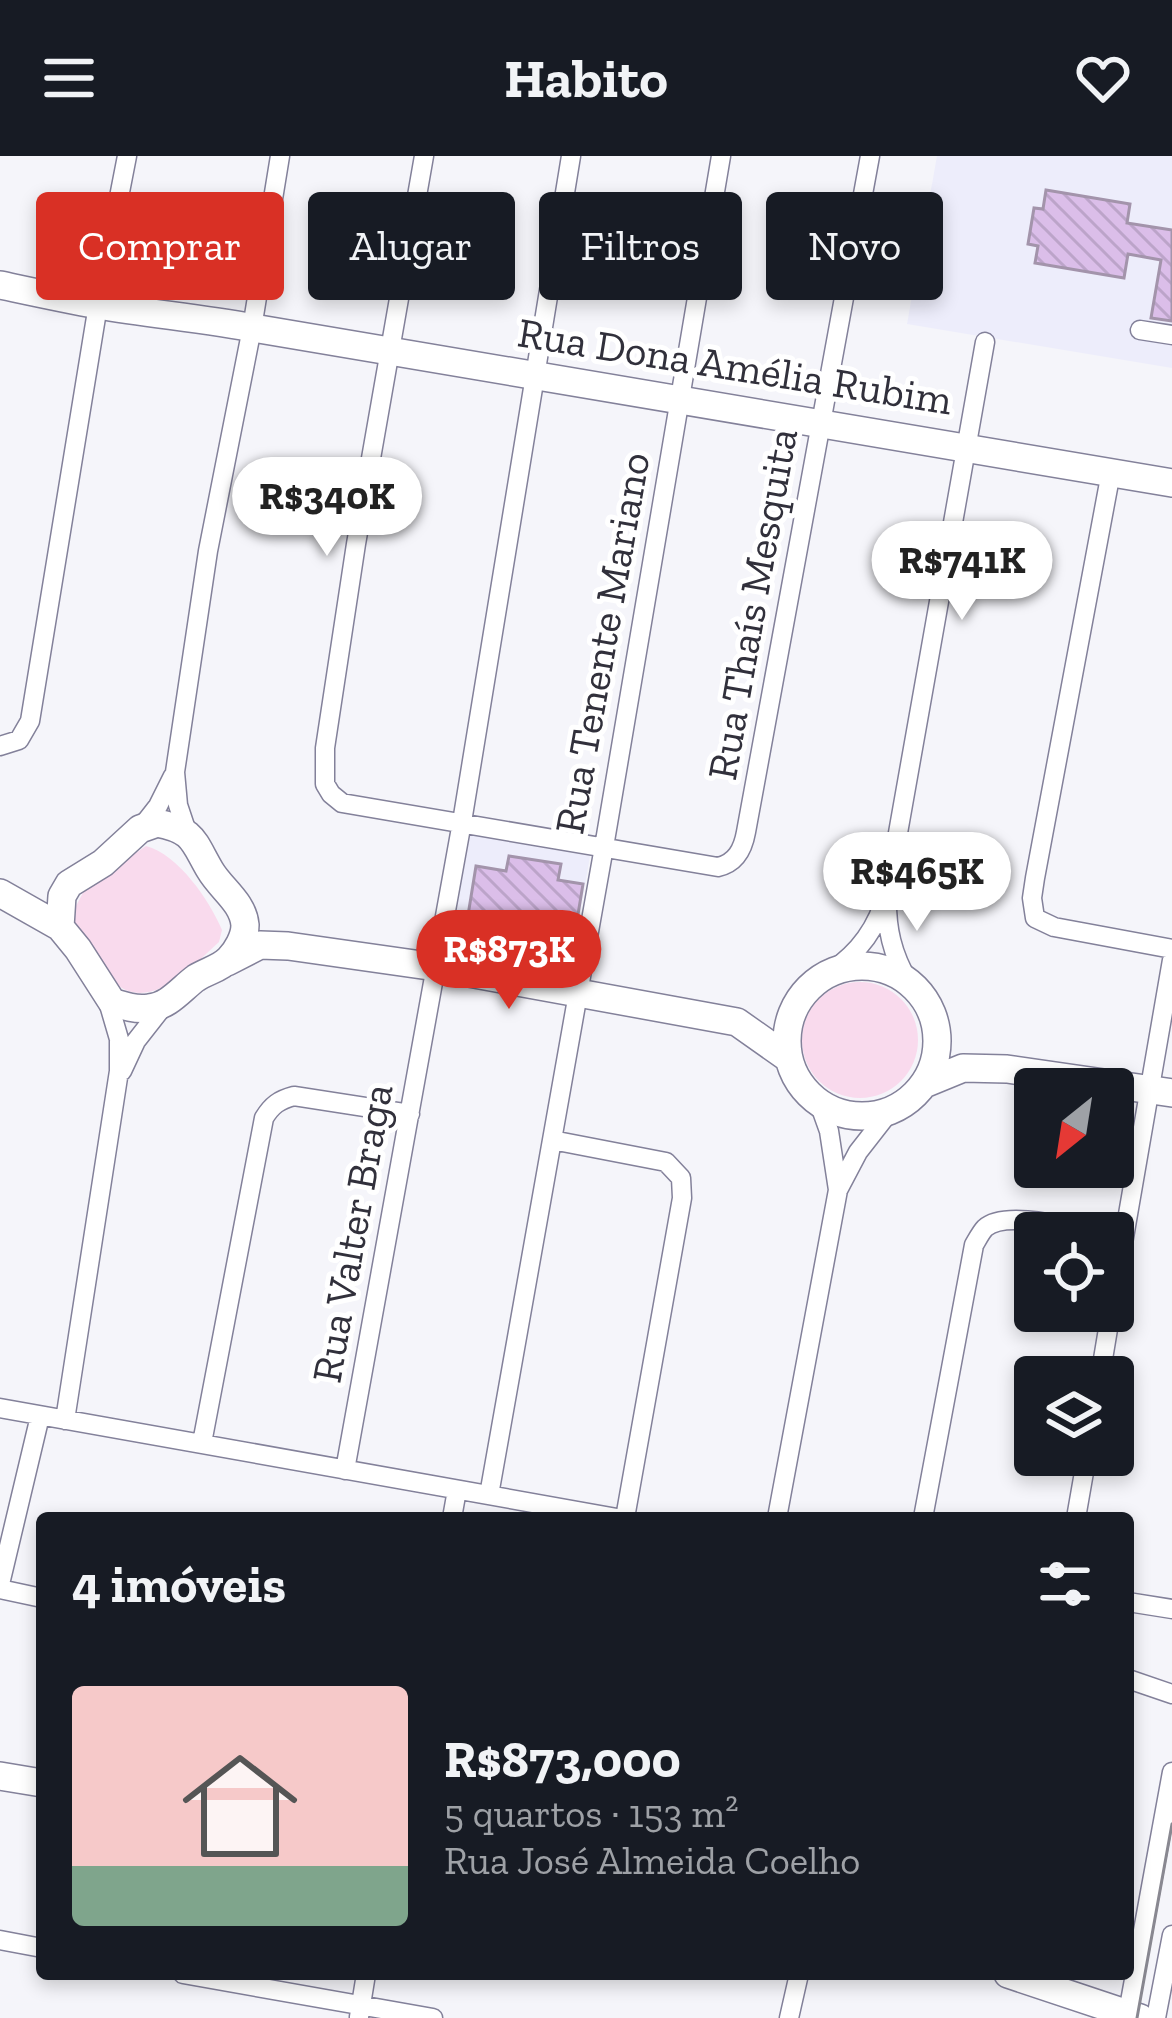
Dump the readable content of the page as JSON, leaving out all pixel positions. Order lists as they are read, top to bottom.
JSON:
{
  "streets": {
    "street": [
      "Rua Dona Amélia Rubim",
      "Rua Thaís Mesquita",
      "Rua Tenente Mariano",
      "Rua Valter Braga"
    ]
  },
  "crossings": [
    ["Rua Dona Amélia Rubim", "Rua Thaís Mesquita"],
    ["Rua Dona Amélia Rubim", "Rua Tenente Mariano"],
    ["Rua Dona Amélia Rubim", "Rua Valter Braga"],
    ["Rua Thaís Mesquita", "Rua Tenente Mariano"],
    ["Rua Thaís Mesquita", "Rua Valter Braga"]
  ],
  "north": "bottom left",
  "page": {
    "header": "Habito",
    "chip": [
      "Comprar",
      "Alugar",
      "Filtros",
      "Novo"
    ],
    "price": [
      "R$340K",
      "R$741K",
      "R$465K",
      "R$873K"
    ],
    "heading": "4 imóveis",
    "list": [
      {
        "name": "R$873,000",
        "note": "5 quartos · 153 m² · Rua José Almeida Coelho"
      }
    ]
  }
}
